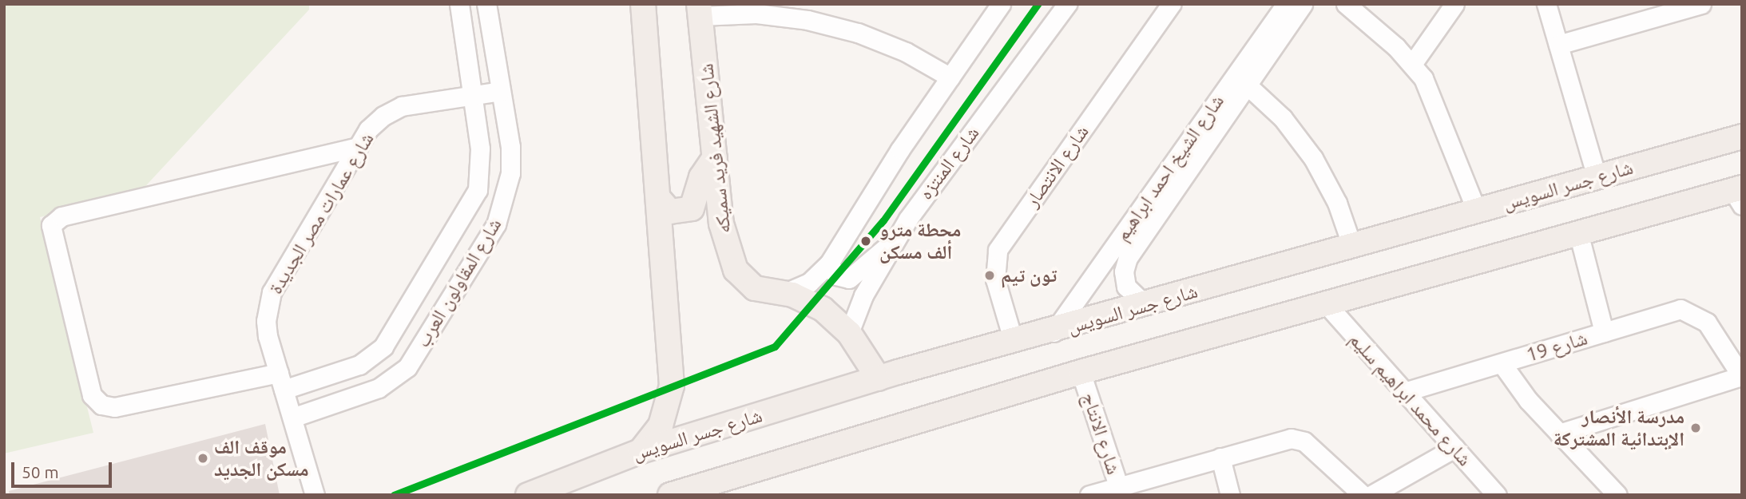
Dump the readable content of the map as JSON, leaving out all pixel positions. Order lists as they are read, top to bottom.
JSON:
{
  "streets": {
    "main road": ["شارع الشهيد فريد سميكه", "شارع جسر السويس"],
    "street": [
      "شارع المنتزه",
      "شارع الانتصار",
      "شارع الشيخ احمد ابراهيم",
      "شارع عمارات مصر الجديدة",
      "شارع المقاولون العرب",
      "شارع 19",
      "شارع محمد ابراهيم سليم",
      "شارع الانتاج"
    ]
  },
  "crossings": [
    ["شارع الشهيد فريد سميكه", "شارع المنتزه"],
    ["شارع الشهيد فريد سميكه", "شارع جسر السويس"],
    ["شارع الانتصار", "شارع جسر السويس"],
    ["شارع الشيخ احمد ابراهيم", "شارع جسر السويس"],
    ["شارع عمارات مصر الجديدة", "شارع المقاولون العرب"],
    ["شارع 19", "شارع محمد ابراهيم سليم"]
  ],
  "places": [
    "محطة مترو ألف مسكن",
    "تون تيم",
    "مدرسة الأنصار الإبتدائية المشتركة",
    "موقف الف مسكن الجديد"
  ],
  "scale_bar": "50 m"
}
